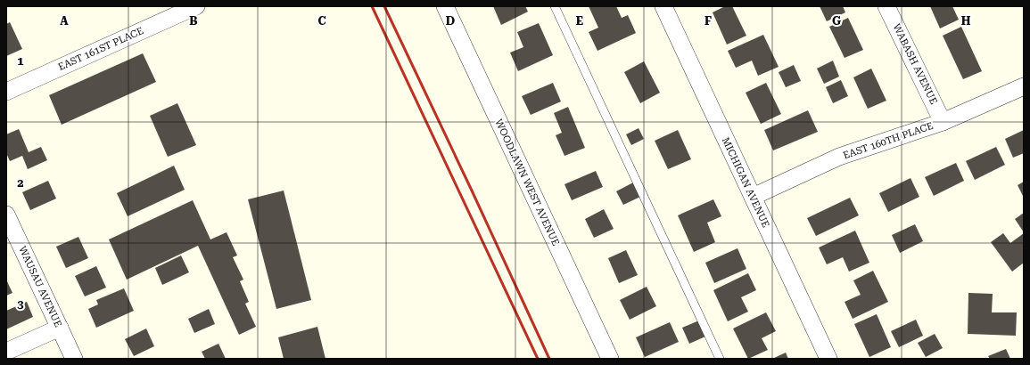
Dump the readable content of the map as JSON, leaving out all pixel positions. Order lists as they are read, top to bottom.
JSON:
{
  "streets": {
    "street": [
      "EAST 161ST PLACE",
      "WABASH AVENUE",
      "EAST 160TH PLACE",
      "WOODLAWN WEST AVENUE",
      "MICHIGAN AVENUE",
      "WAUSAU AVENUE"
    ]
  },
  "crossings": [
    ["WABASH AVENUE", "EAST 160TH PLACE"],
    ["EAST 160TH PLACE", "MICHIGAN AVENUE"]
  ],
  "grid": {
    "columns": [
      "A",
      "B",
      "C",
      "D",
      "E",
      "F",
      "G",
      "H"
    ],
    "rows": ["1", "2", "3"]
  }
}
